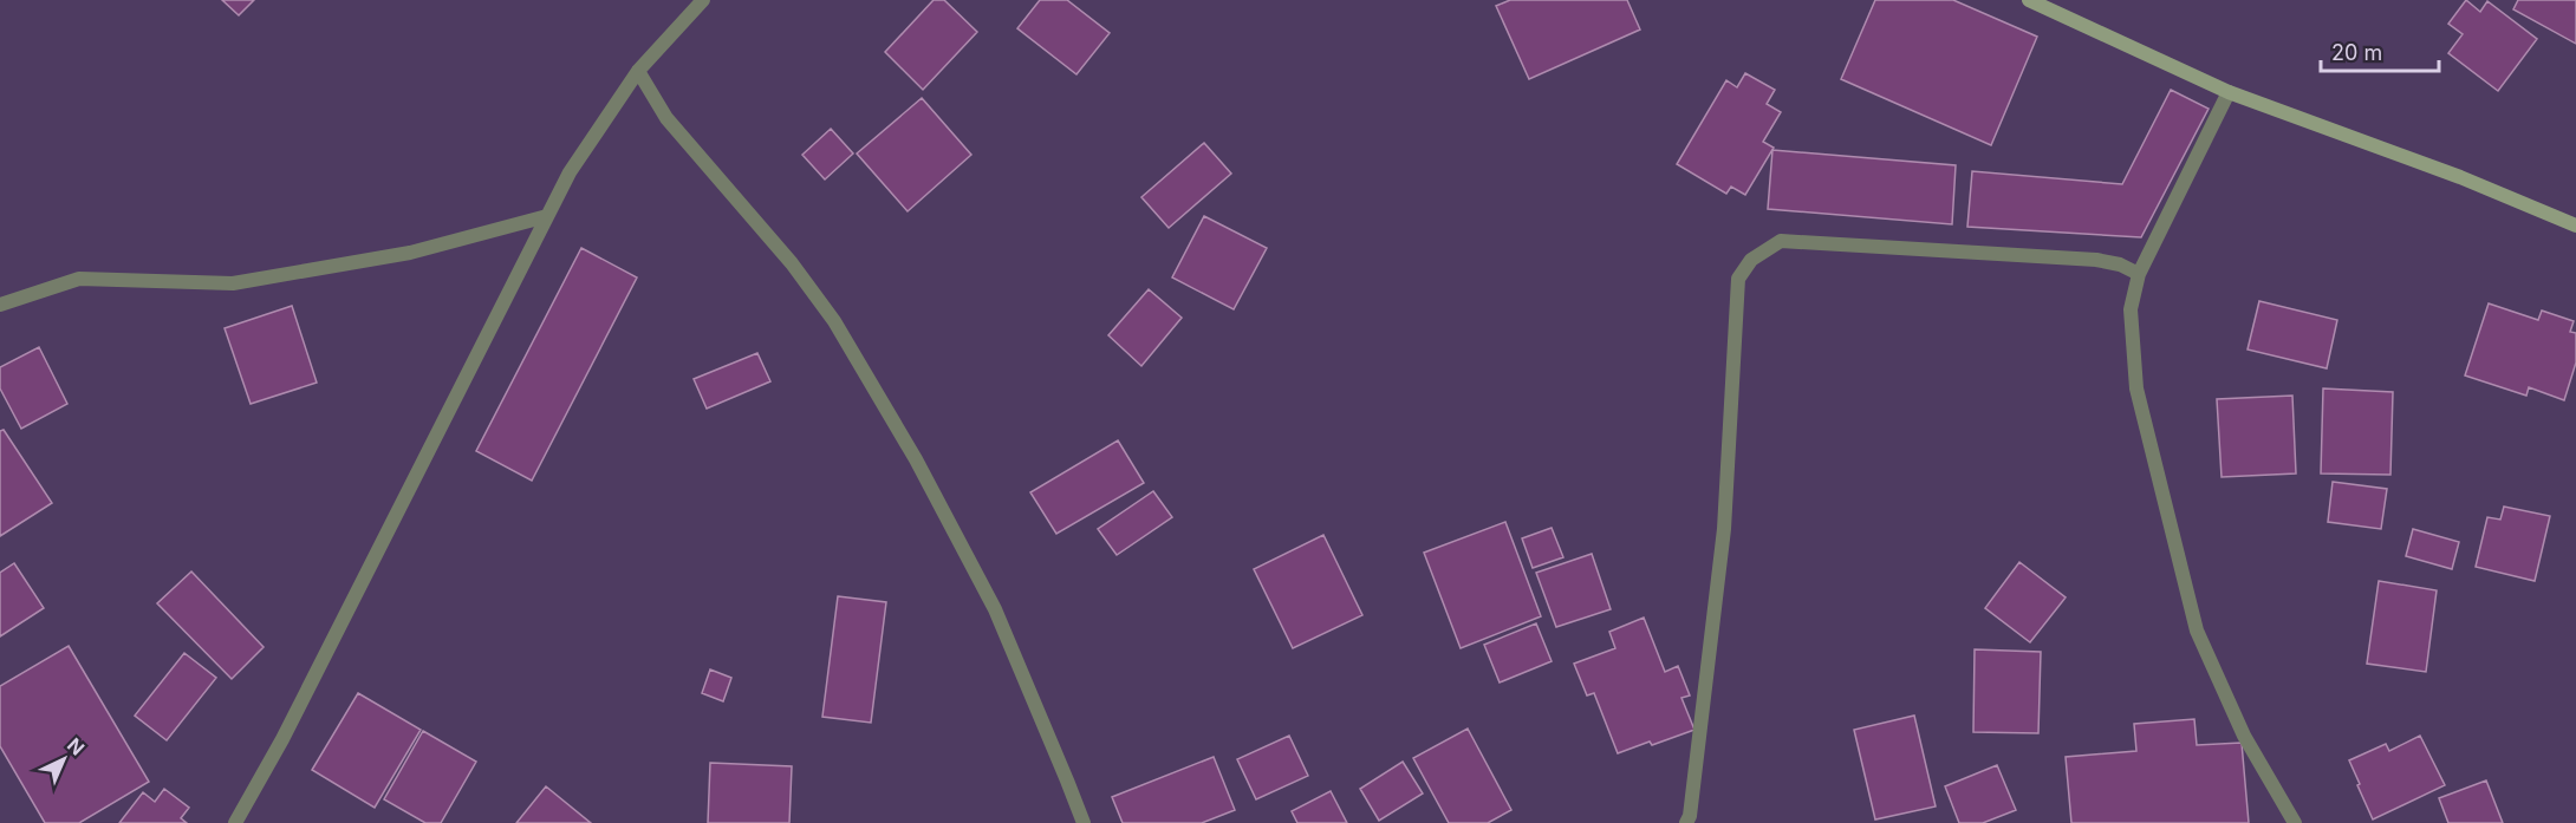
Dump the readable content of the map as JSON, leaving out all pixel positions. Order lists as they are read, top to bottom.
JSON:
{
  "scale_bar": "20 m",
  "north": "top right"
}
